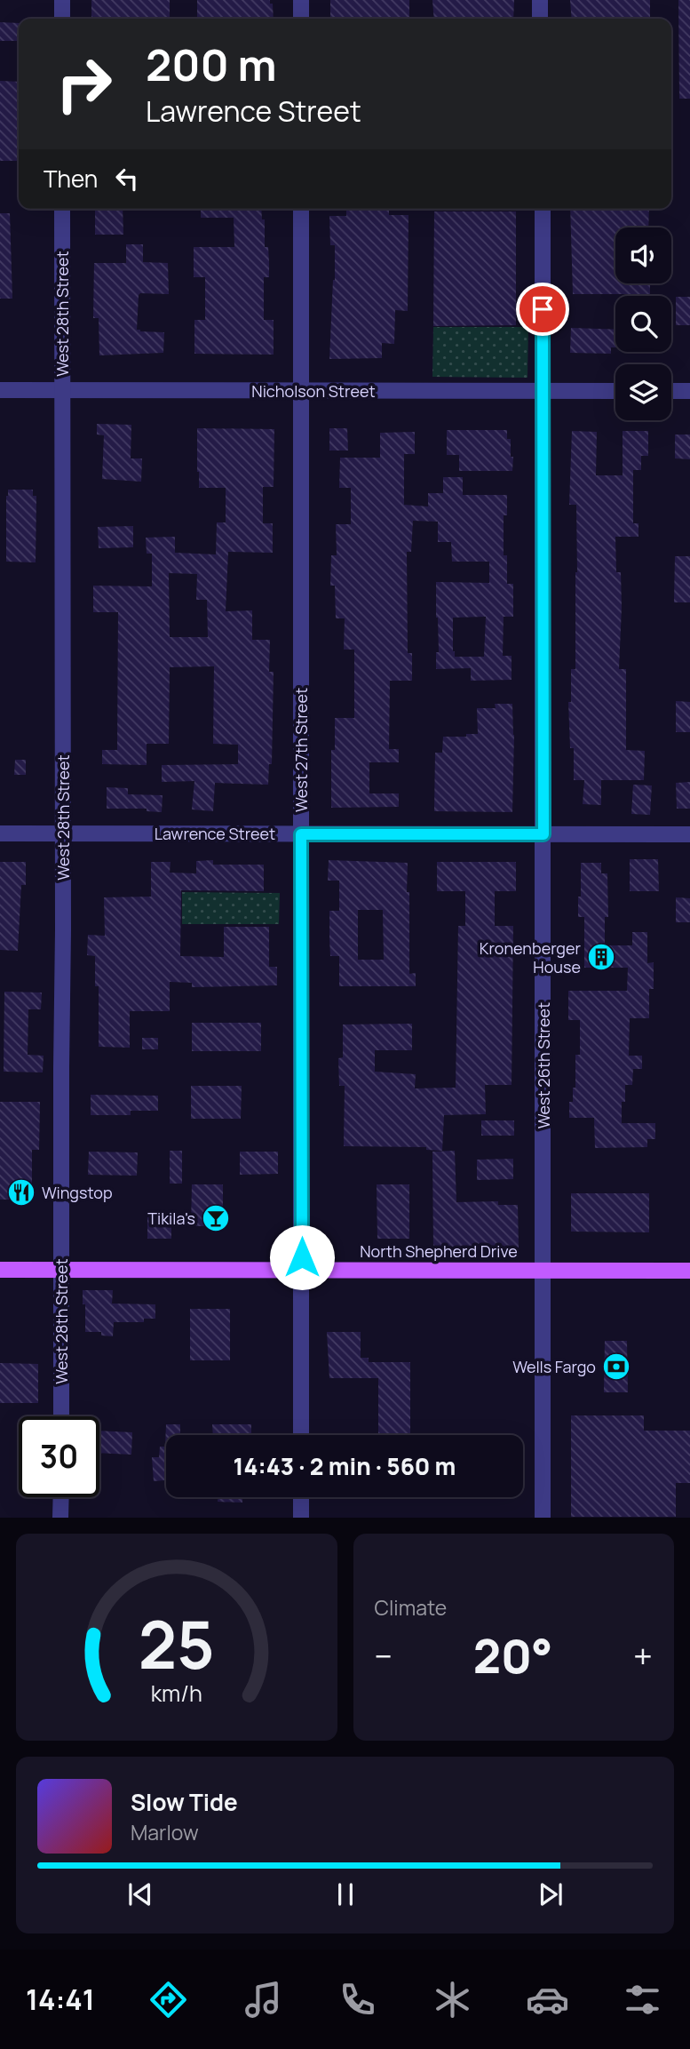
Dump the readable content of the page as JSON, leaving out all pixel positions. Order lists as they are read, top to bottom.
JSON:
{
  "streets": {
    "main road": ["North Shepherd Drive"],
    "street": [
      "West 28th Street",
      "Nicholson Street",
      "West 27th Street",
      "Lawrence Street",
      "West 26th Street"
    ]
  },
  "crossings": [
    ["West 28th Street", "Nicholson Street"],
    ["West 28th Street", "Lawrence Street"],
    ["West 28th Street", "North Shepherd Drive"],
    ["Nicholson Street", "West 27th Street"],
    ["Nicholson Street", "West 26th Street"],
    ["West 27th Street", "Lawrence Street"],
    ["West 27th Street", "North Shepherd Drive"],
    ["Lawrence Street", "West 26th Street"],
    ["West 26th Street", "North Shepherd Drive"]
  ],
  "places": {
    "building": ["Kronenberger House"],
    "restaurant": ["Wingstop"],
    "bar": ["Tikila's"],
    "bank": ["Wells Fargo"]
  },
  "page": {
    "turn": ["200 m", "Lawrence Street"],
    "then": "Then",
    "limit": "30",
    "trip": "14:43 · 2 min · 560 m",
    "tile": "Climate",
    "heat": ["−", "20°", "+"],
    "song": ["Slow Tide", "Marlow"],
    "tabs": "14:41",
    "gauge": ["25", "km/h"]
  }
}
